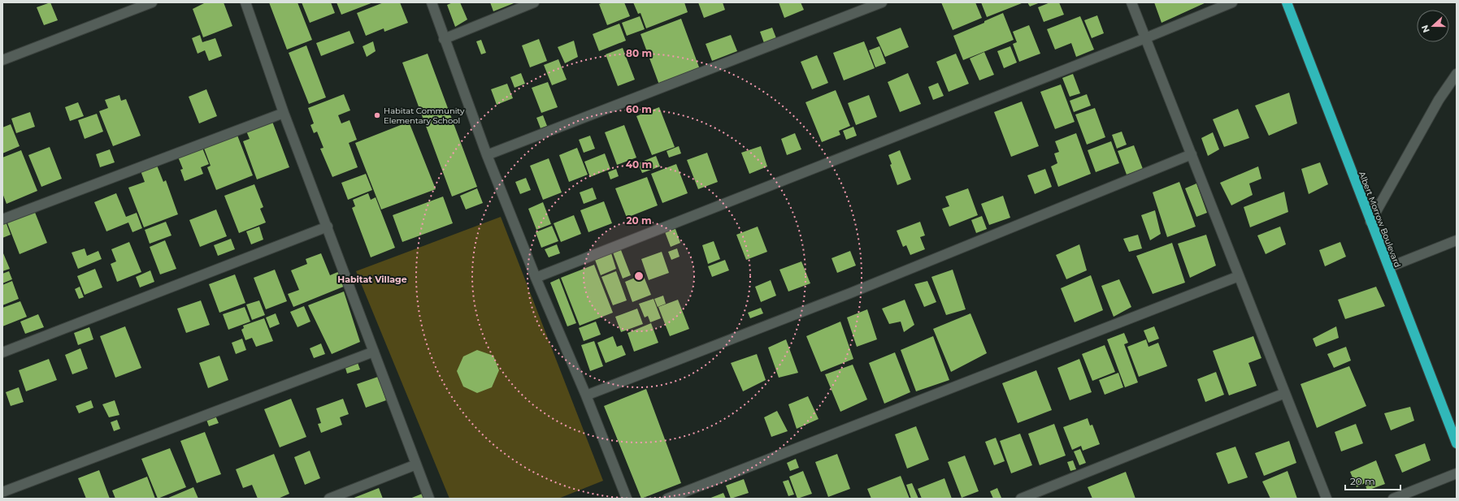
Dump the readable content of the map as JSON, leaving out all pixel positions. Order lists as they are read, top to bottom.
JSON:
{
  "streets": {
    "highway": ["Albert Morrow Boulevard"]
  },
  "districts": ["Habitat Village"],
  "places": ["Habitat Community Elementary School"],
  "scale_bar": "20 m",
  "north": "left",
  "rings": [
    "80 m",
    "60 m",
    "40 m",
    "20 m"
  ]
}
